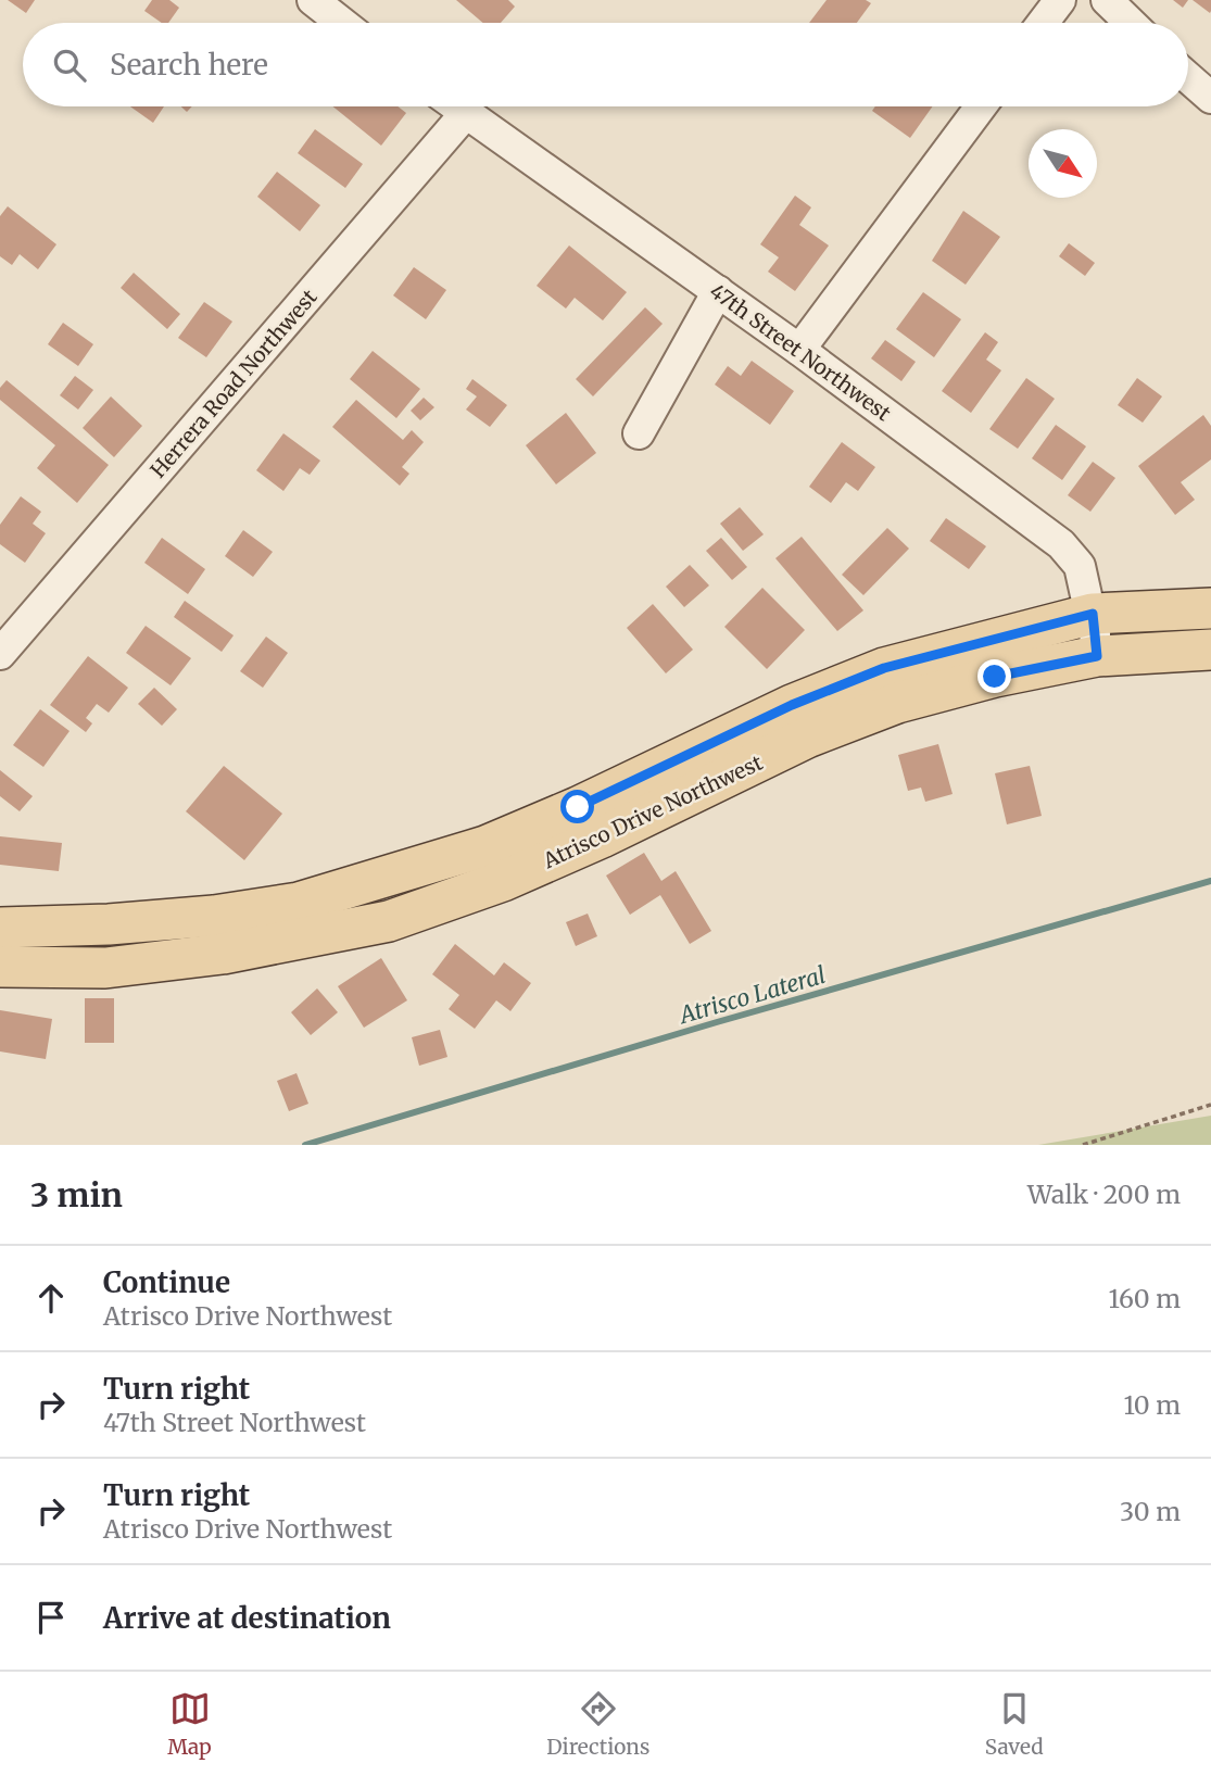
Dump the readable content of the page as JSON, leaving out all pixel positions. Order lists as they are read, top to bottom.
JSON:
{
  "streets": {
    "main road": ["Atrisco Drive Northwest"],
    "street": ["47th Street Northwest", "Herrera Road Northwest"]
  },
  "crossings": [
    ["47th Street Northwest", "Herrera Road Northwest"],
    ["47th Street Northwest", "Atrisco Drive Northwest"]
  ],
  "water": ["Atrisco Lateral"],
  "north": "bottom right",
  "page": {
    "search": "Search here",
    "heading": ["3 min", "Walk · 200 m"],
    "list": [
      ["Continue", "Atrisco Drive Northwest", "160 m"],
      ["Turn right", "47th Street Northwest", "10 m"],
      ["Turn right", "Atrisco Drive Northwest", "30 m"],
      "Arrive at destination"
    ],
    "nav": ["Map", "Directions", "Saved"]
  }
}
